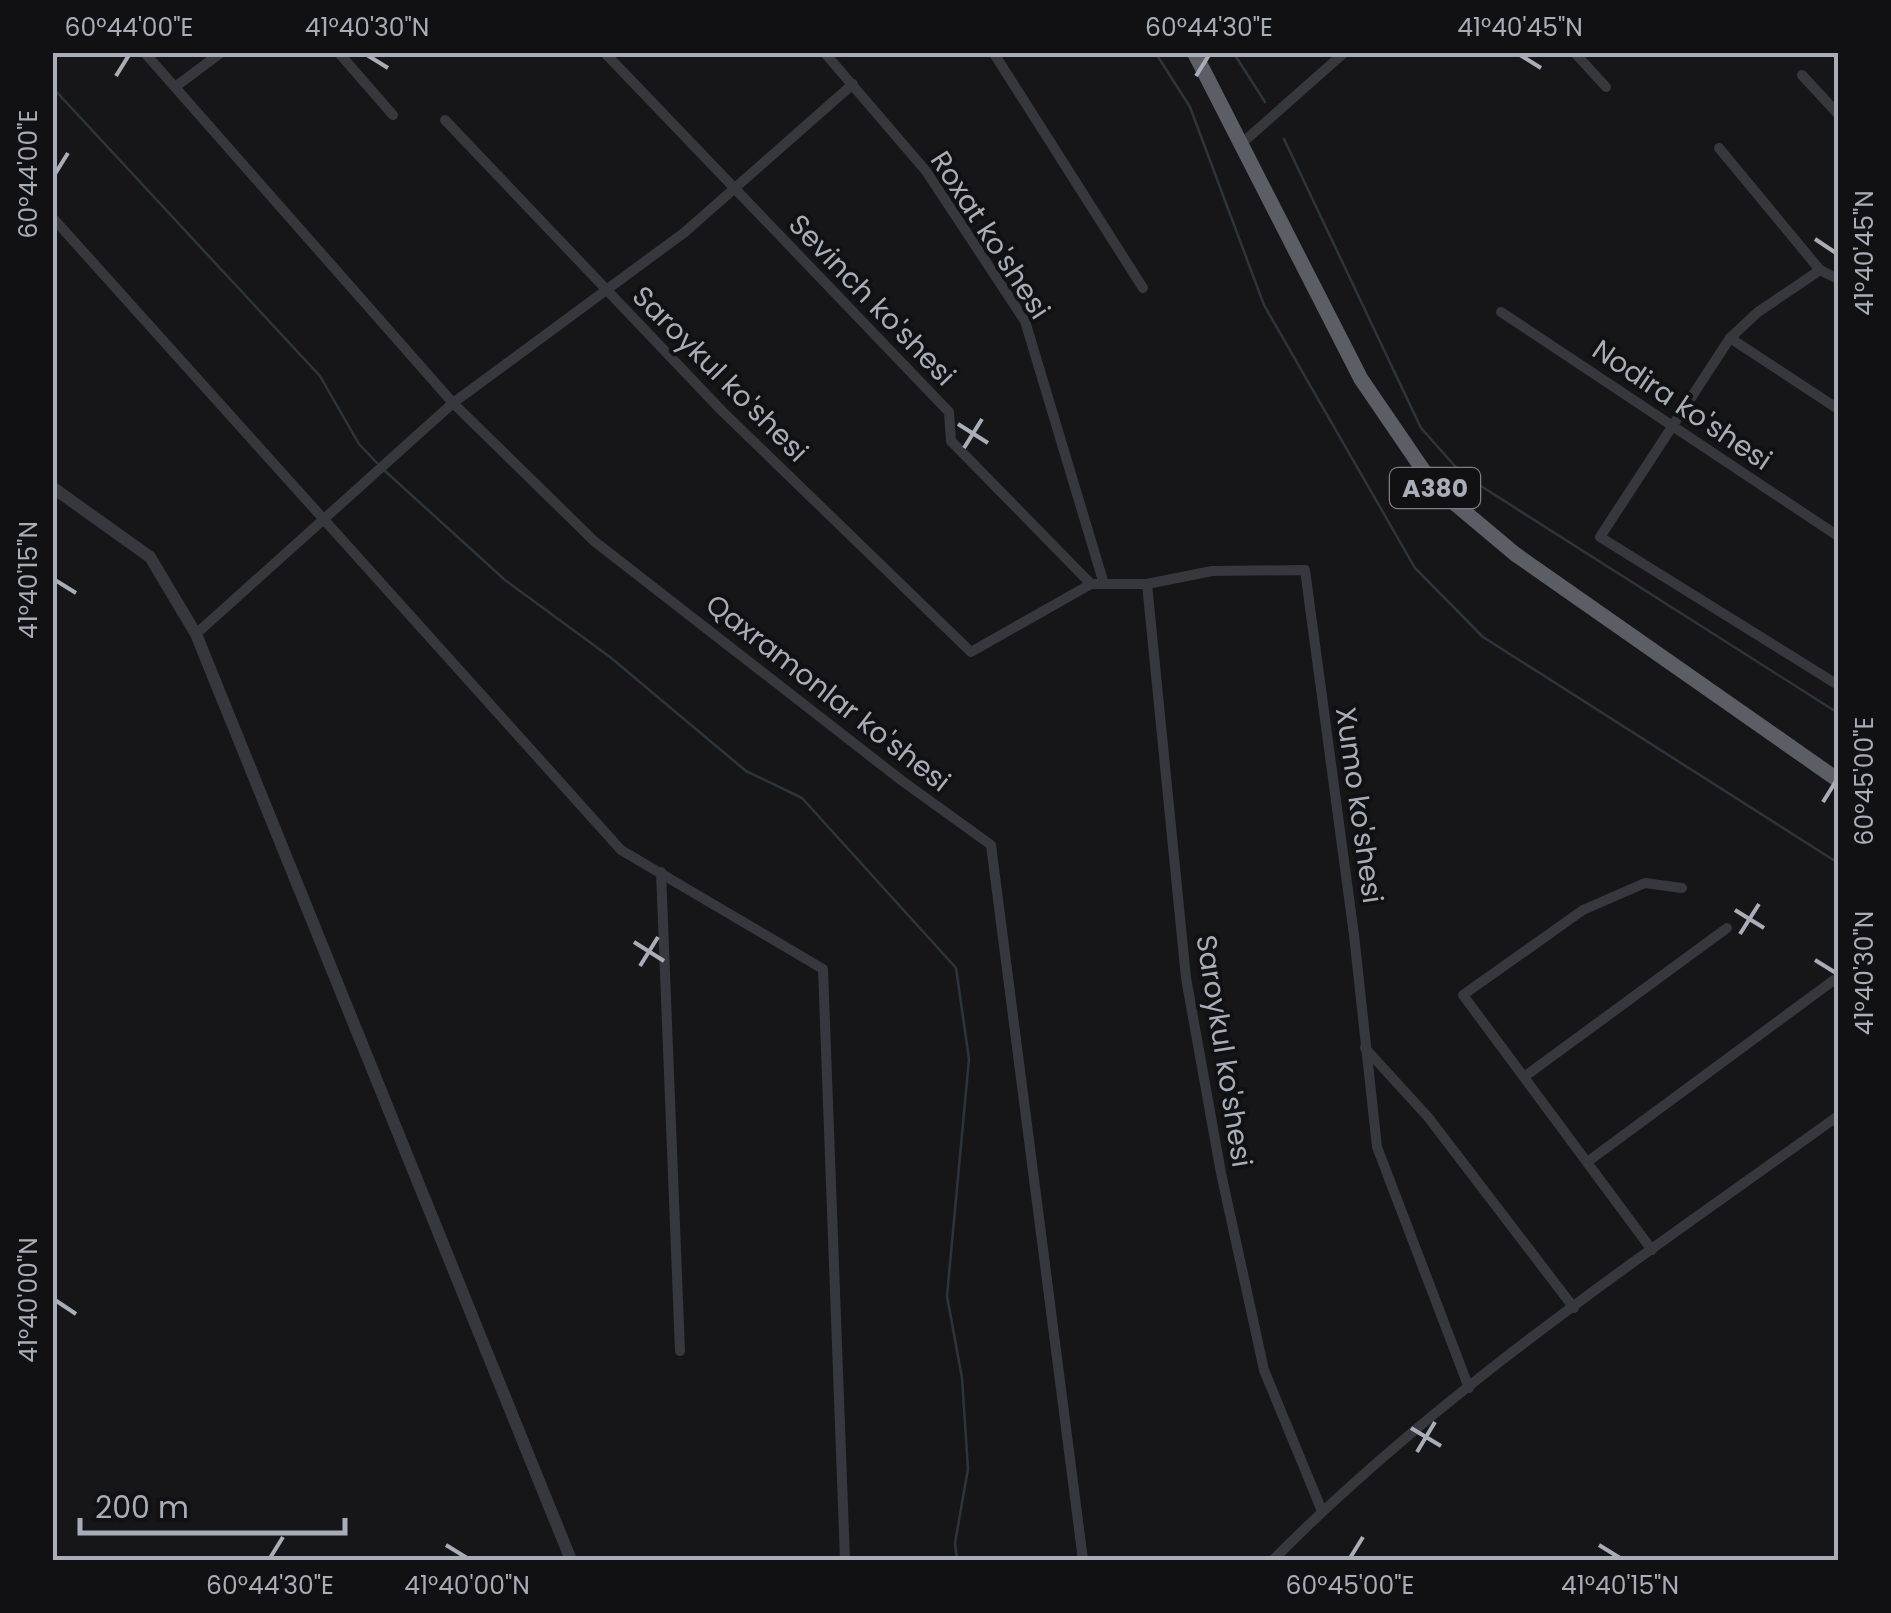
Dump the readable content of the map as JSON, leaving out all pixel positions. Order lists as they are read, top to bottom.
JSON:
{
  "streets": {
    "highway": ["A380"],
    "street": [
      "Roxat ko'shesi",
      "Sevinch ko'shesi",
      "Saroykul ko'shesi",
      "Nodira ko'shesi",
      "Qaxramonlar ko'shesi",
      "Xumo ko'shesi"
    ]
  },
  "crossings": [
    ["Sevinch ko'shesi", "Saroykul ko'shesi"],
    ["Saroykul ko'shesi", "Xumo ko'shesi"]
  ],
  "scale_bar": "200 m",
  "coordinates": [
    "60°44'00\"E",
    "41°40'30\"N",
    "60°44'30\"E",
    "41°40'45\"N",
    "41°40'15\"N",
    "60°45'00\"E",
    "41°40'00\"N"
  ]
}
